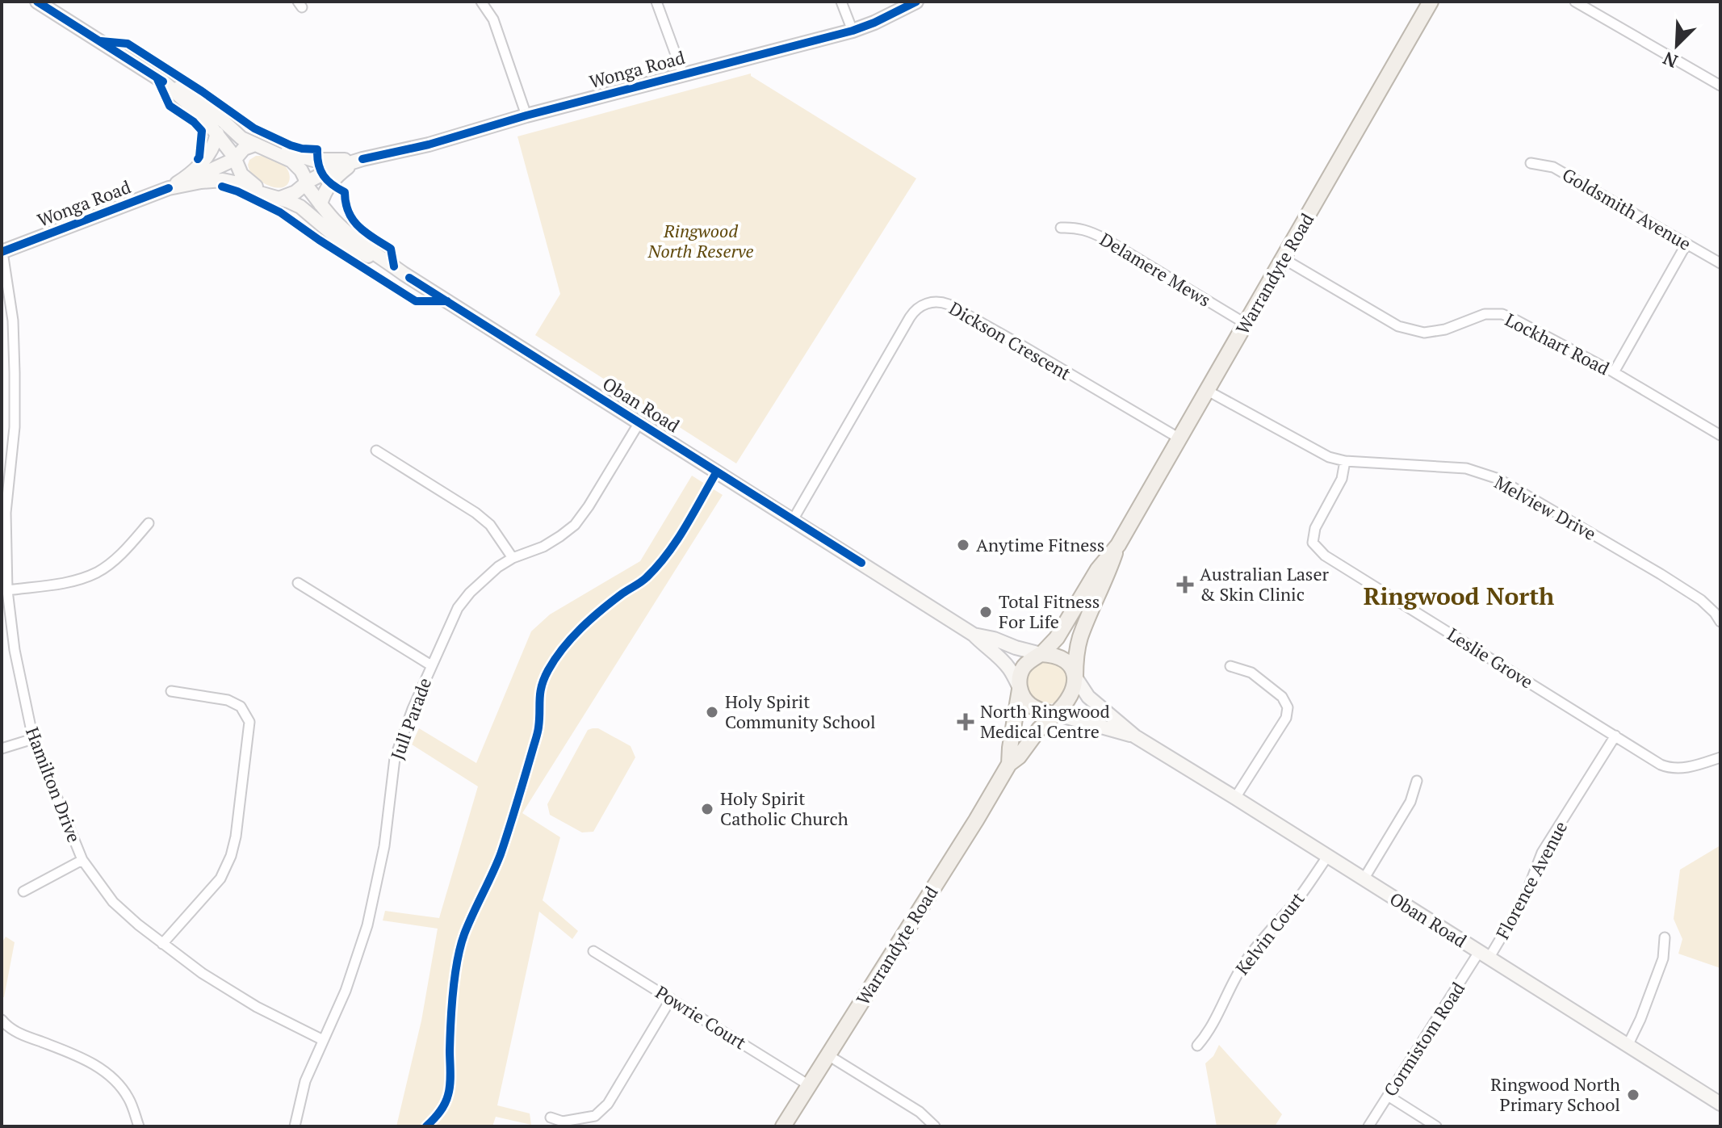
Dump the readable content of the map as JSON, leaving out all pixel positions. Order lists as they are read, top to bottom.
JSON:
{
  "streets": {
    "main road": ["Wonga Road", "Warrandyte Road", "Oban Road"],
    "street": [
      "Goldsmith Avenue",
      "Delamere Mews",
      "Dickson Crescent",
      "Lockhart Road",
      "Melview Drive",
      "Leslie Grove",
      "Jull Parade",
      "Hamilton Drive",
      "Florence Avenue",
      "Kelvin Court",
      "Powrie Court",
      "Cormistom Road"
    ]
  },
  "crossings": [
    ["Wonga Road", "Oban Road"],
    ["Wonga Road", "Hamilton Drive"],
    ["Delamere Mews", "Warrandyte Road"],
    ["Warrandyte Road", "Dickson Crescent"],
    ["Warrandyte Road", "Lockhart Road"],
    ["Warrandyte Road", "Oban Road"],
    ["Warrandyte Road", "Melview Drive"],
    ["Warrandyte Road", "Powrie Court"],
    ["Dickson Crescent", "Oban Road"],
    ["Oban Road", "Jull Parade"],
    ["Oban Road", "Florence Avenue"],
    ["Oban Road", "Kelvin Court"],
    ["Oban Road", "Cormistom Road"],
    ["Melview Drive", "Leslie Grove"],
    ["Leslie Grove", "Florence Avenue"],
    ["Jull Parade", "Hamilton Drive"],
    ["Florence Avenue", "Cormistom Road"]
  ],
  "districts": ["Ringwood North"],
  "parks": ["Ringwood North Reserve"],
  "places": {
    "other": [
      "Anytime Fitness",
      "Total Fitness For Life",
      "Holy Spirit Community School",
      "Holy Spirit Catholic Church",
      "Ringwood North Primary School"
    ],
    "health": ["Australian Laser & Skin Clinic", "North Ringwood Medical Centre"]
  },
  "north": "bottom left"
}
